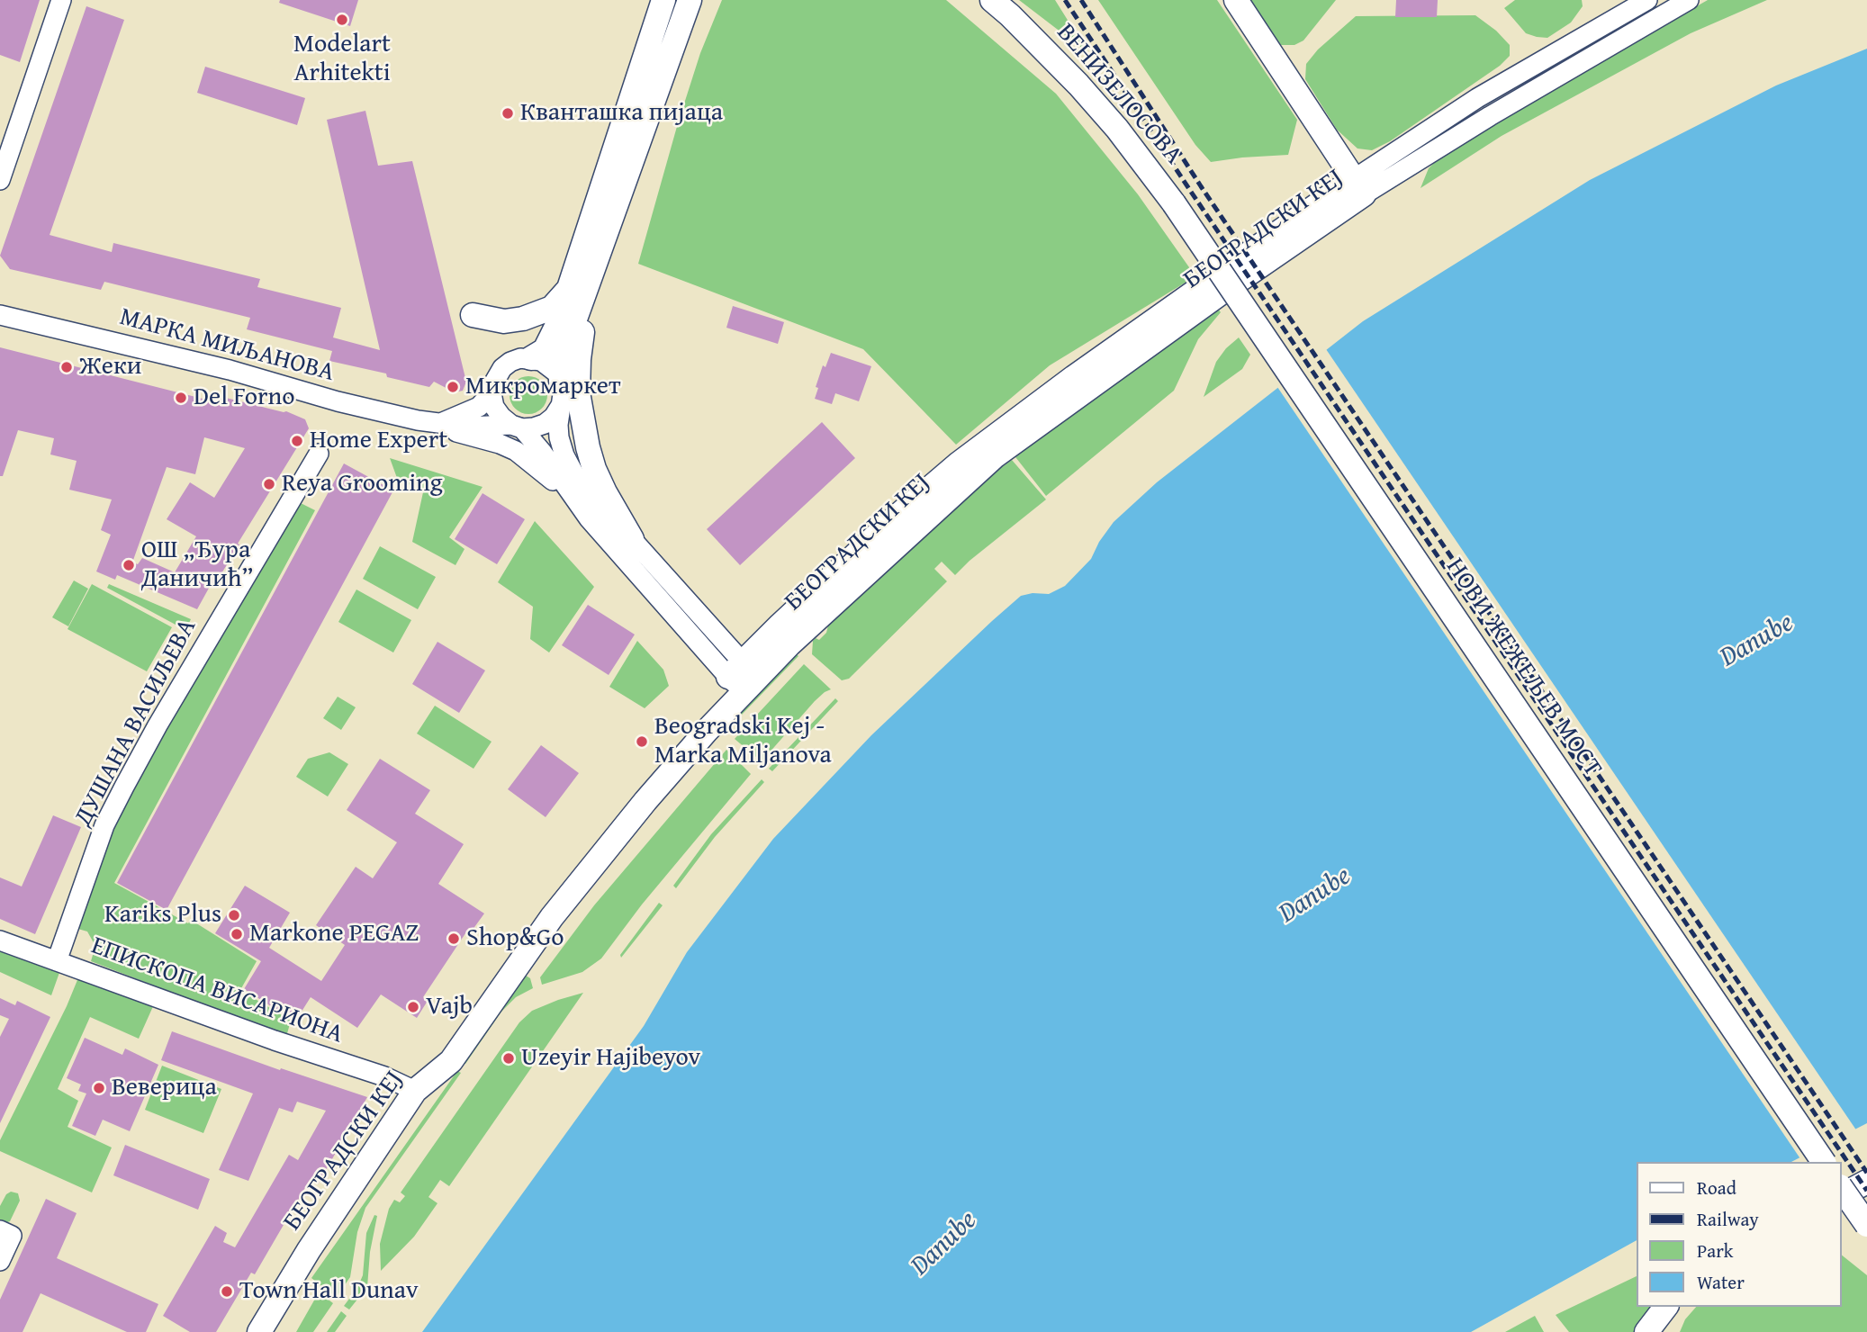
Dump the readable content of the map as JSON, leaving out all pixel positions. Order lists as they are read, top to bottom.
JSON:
{
  "streets": {
    "main road": ["ВЕНИЗЕЛОСОВА", "БЕОГРАДСКИ КЕЈ", "НОВИ ЖЕЖЕЉЕВ МОСТ"],
    "street": ["МАРКА МИЉАНОВА", "ДУШАНА ВАСИЉЕВА", "ЕПИСКОПА ВИСАРИОНА"]
  },
  "crossings": [
    ["ВЕНИЗЕЛОСОВА", "НОВИ ЖЕЖЕЉЕВ МОСТ"],
    ["БЕОГРАДСКИ КЕЈ", "ЕПИСКОПА ВИСАРИОНА"],
    ["ДУШАНА ВАСИЉЕВА", "ЕПИСКОПА ВИСАРИОНА"]
  ],
  "water": ["Danube"],
  "places": [
    "Modelart Arhitekti",
    "Кванташка пијаца",
    "Жеки",
    "Микромаркет",
    "Del Forno",
    "Home Expert",
    "Reya Grooming",
    "ОШ „Ђура Даничић”",
    "Beogradski Kej - Marka Miljanova",
    "Kariks Plus",
    "Markone PEGAZ",
    "Shop&Go",
    "Vajb",
    "Uzeyir Hajibeyov",
    "Веверица",
    "Town Hall Dunav"
  ],
  "legend": [
    "Road",
    "Railway",
    "Park",
    "Water"
  ]
}
